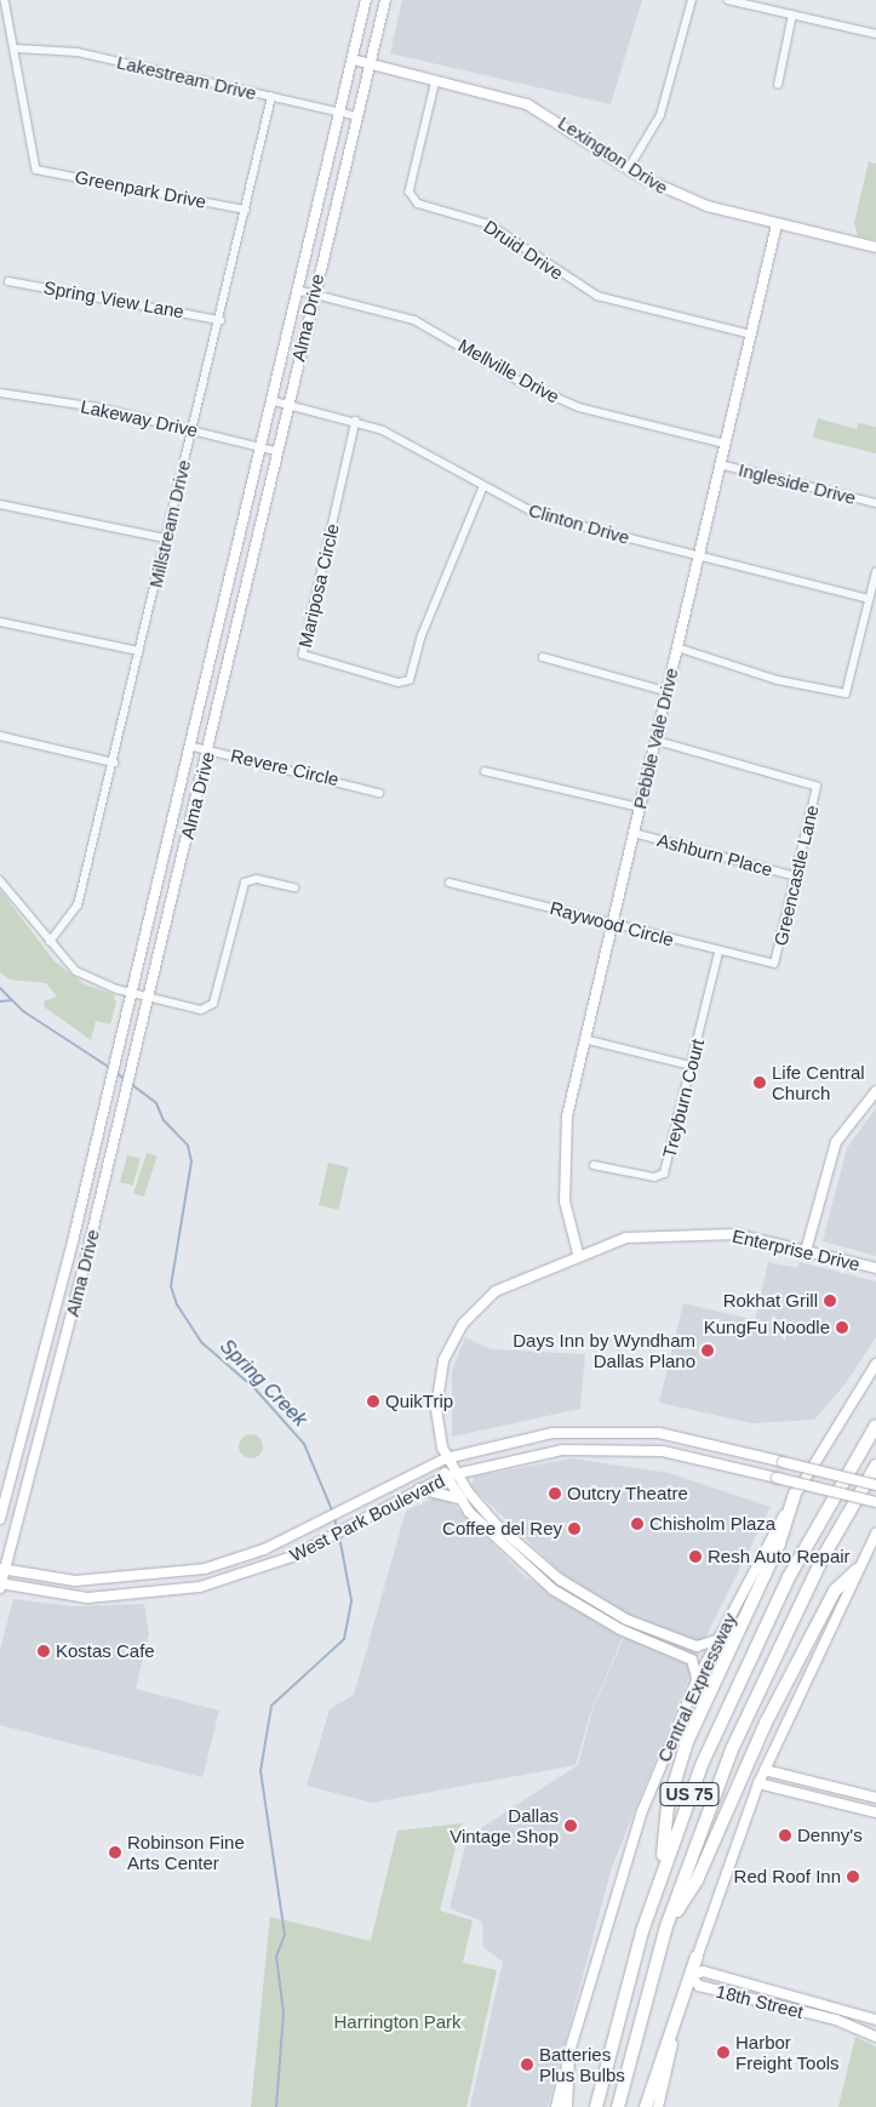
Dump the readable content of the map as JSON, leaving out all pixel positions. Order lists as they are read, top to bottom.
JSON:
{
  "streets": {
    "highway": ["Central Expressway", "US 75"],
    "main road": [
      "Lexington Drive",
      "Alma Drive",
      "Pebble Vale Drive",
      "Enterprise Drive",
      "West Park Boulevard",
      "18th Street"
    ],
    "street": [
      "Lakestream Drive",
      "Greenpark Drive",
      "Druid Drive",
      "Spring View Lane",
      "Mellville Drive",
      "Lakeway Drive",
      "Ingleside Drive",
      "Millstream Drive",
      "Clinton Drive",
      "Mariposa Circle",
      "Revere Circle",
      "Ashburn Place",
      "Greencastle Lane",
      "Raywood Circle",
      "Treyburn Court"
    ]
  },
  "crossings": [
    ["Lakestream Drive", "Greenpark Drive"],
    ["Lakestream Drive", "Alma Drive"],
    ["Lakestream Drive", "Millstream Drive"],
    ["Lexington Drive", "Druid Drive"],
    ["Lexington Drive", "Alma Drive"],
    ["Lexington Drive", "Pebble Vale Drive"],
    ["Greenpark Drive", "Millstream Drive"],
    ["Druid Drive", "Pebble Vale Drive"],
    ["Spring View Lane", "Millstream Drive"],
    ["Alma Drive", "Mellville Drive"],
    ["Alma Drive", "Lakeway Drive"],
    ["Alma Drive", "Clinton Drive"],
    ["Alma Drive", "Revere Circle"],
    ["Alma Drive", "West Park Boulevard"],
    ["Mellville Drive", "Pebble Vale Drive"],
    ["Lakeway Drive", "Millstream Drive"],
    ["Ingleside Drive", "Pebble Vale Drive"],
    ["Clinton Drive", "Mariposa Circle"],
    ["Clinton Drive", "Pebble Vale Drive"],
    ["Pebble Vale Drive", "Ashburn Place"],
    ["Pebble Vale Drive", "Greencastle Lane"],
    ["Pebble Vale Drive", "Raywood Circle"],
    ["Pebble Vale Drive", "Enterprise Drive"],
    ["Ashburn Place", "Greencastle Lane"],
    ["Greencastle Lane", "Raywood Circle"],
    ["Raywood Circle", "Treyburn Court"],
    ["Enterprise Drive", "West Park Boulevard"],
    ["Enterprise Drive", "Central Expressway"]
  ],
  "water": ["Spring Creek"],
  "parks": ["Harrington Park"],
  "places": [
    "Life Central Church",
    "Rokhat Grill",
    "KungFu Noodle",
    "Days Inn by Wyndham Dallas Plano",
    "QuikTrip",
    "Outcry Theatre",
    "Chisholm Plaza",
    "Coffee del Rey",
    "Resh Auto Repair",
    "Kostas Cafe",
    "Dallas Vintage Shop",
    "Denny's",
    "Robinson Fine Arts Center",
    "Red Roof Inn",
    "Harbor Freight Tools",
    "Batteries Plus Bulbs"
  ]
}
